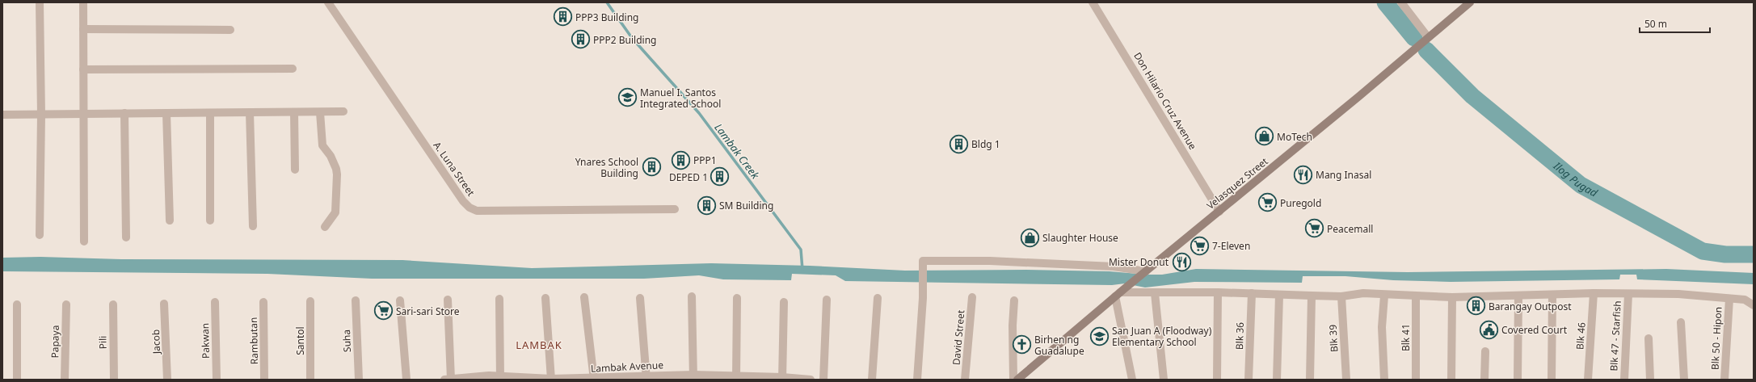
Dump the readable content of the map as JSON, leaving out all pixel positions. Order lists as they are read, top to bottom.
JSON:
{
  "streets": {
    "main road": ["Velasquez Street"],
    "street": [
      "Don Hilario Cruz Avenue",
      "A. Luna Street",
      "Blk 36",
      "Blk 46",
      "Blk 47 - Starfish",
      "David Street",
      "Blk 41",
      "Blk 39",
      "Blk 50 - Hipon",
      "Pakwan",
      "Rambutan",
      "Santol",
      "Suha",
      "Papaya",
      "Jacob",
      "Pili",
      "Lambak Avenue"
    ]
  },
  "crossings": [
    ["Don Hilario Cruz Avenue", "Velasquez Street"]
  ],
  "districts": ["LAMBAK"],
  "water": ["Lambak Creek", "Ilog Pugad"],
  "places": {
    "building": [
      "PPP3 Building",
      "PPP2 Building",
      "Bldg 1",
      "PPP1",
      "Ynares School Building",
      "DEPED 1",
      "SM Building",
      "Barangay Outpost"
    ],
    "school or university": ["Manuel I. Santos Integrated School", "San Juan A (Floodway) Elementary School"],
    "shop": ["MoTech", "Slaughter House"],
    "restaurant": ["Mang Inasal", "Mister Donut"],
    "supermarket": [
      "Puregold",
      "Peacemall",
      "7-Eleven",
      "Sari-sari Store"
    ],
    "public building": ["Covered Court"],
    "church": ["Birhen ng Guadalupe"]
  },
  "scale_bar": "50 m"
}
